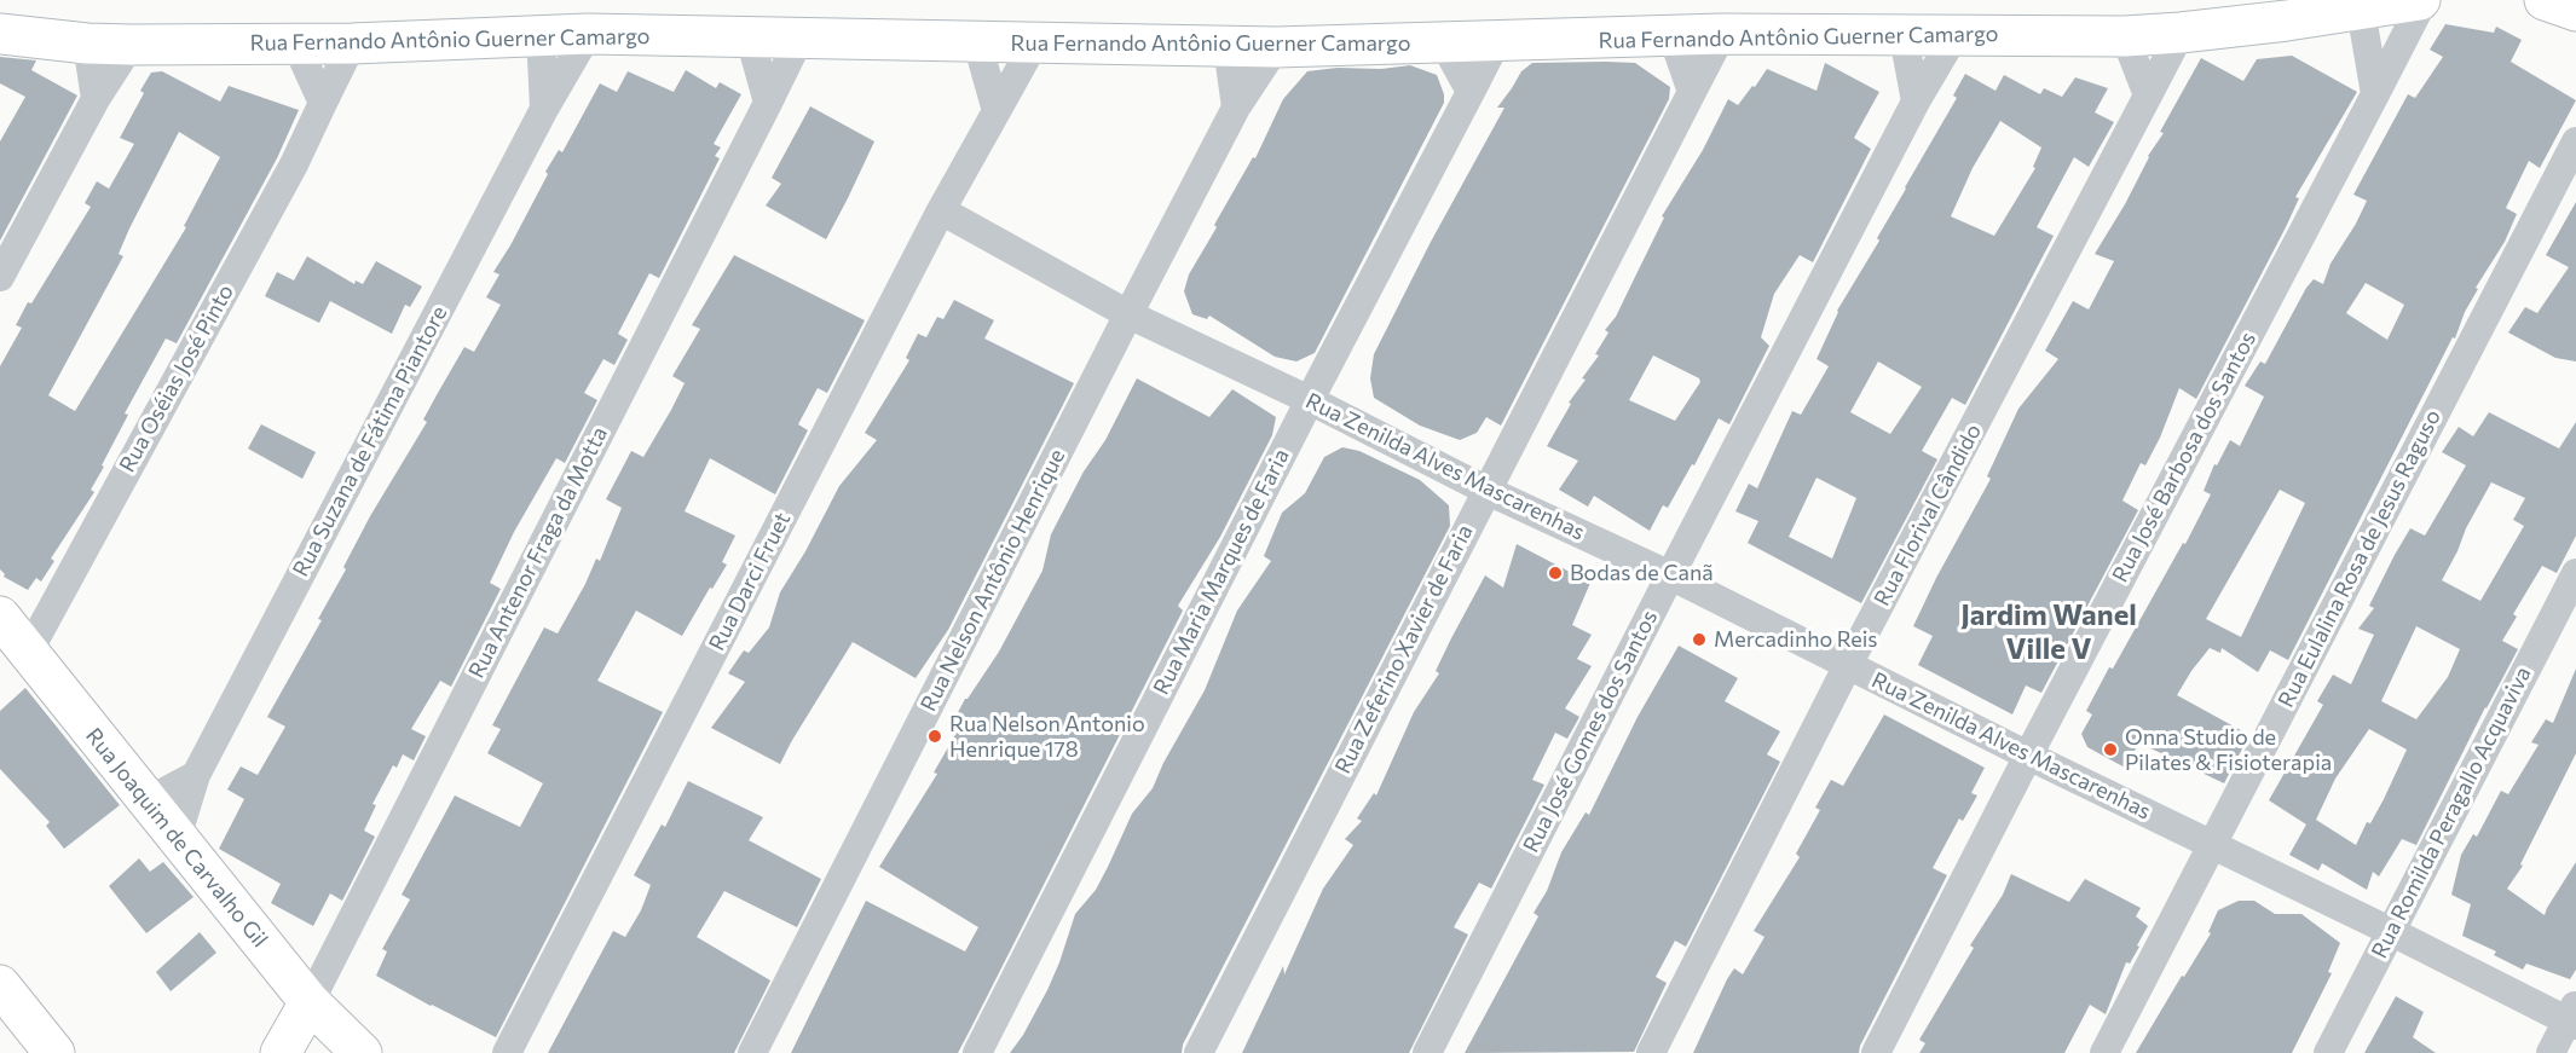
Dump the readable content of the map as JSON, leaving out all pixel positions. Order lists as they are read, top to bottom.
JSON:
{
  "streets": {
    "street": [
      "Rua Fernando Antônio Guerner Camargo",
      "Rua Oséias José Pinto",
      "Rua Suzana de Fátima Piantore",
      "Rua José Barbosa dos Santos",
      "Rua Zenilda Alves Mascarenhas",
      "Rua Florival Cândido",
      "Rua Antenor Fraga da Motta",
      "Rua Eulalina Rosa de Jesus Raguso",
      "Rua Maria Marques de Faria",
      "Rua Nelson Antônio Henrique",
      "Rua Darci Fruet",
      "Rua Zeferino Xavier de Faria",
      "Rua José Gomes dos Santos",
      "Rua Romilda Peragallo Acquaviva",
      "Rua Joaquim de Carvalho Gil"
    ]
  },
  "crossings": [
    ["Rua Fernando Antônio Guerner Camargo", "Rua Oséias José Pinto"],
    ["Rua Fernando Antônio Guerner Camargo", "Rua Suzana de Fátima Piantore"],
    ["Rua Fernando Antônio Guerner Camargo", "Rua José Barbosa dos Santos"],
    ["Rua Fernando Antônio Guerner Camargo", "Rua Florival Cândido"],
    ["Rua Fernando Antônio Guerner Camargo", "Rua Antenor Fraga da Motta"],
    ["Rua Fernando Antônio Guerner Camargo", "Rua Maria Marques de Faria"],
    ["Rua Fernando Antônio Guerner Camargo", "Rua Nelson Antônio Henrique"],
    ["Rua Fernando Antônio Guerner Camargo", "Rua Darci Fruet"],
    ["Rua Fernando Antônio Guerner Camargo", "Rua Zeferino Xavier de Faria"],
    ["Rua Fernando Antônio Guerner Camargo", "Rua José Gomes dos Santos"],
    ["Rua Oséias José Pinto", "Rua Joaquim de Carvalho Gil"],
    ["Rua Suzana de Fátima Piantore", "Rua Joaquim de Carvalho Gil"],
    ["Rua José Barbosa dos Santos", "Rua Zenilda Alves Mascarenhas"],
    ["Rua Zenilda Alves Mascarenhas", "Rua Florival Cândido"],
    ["Rua Zenilda Alves Mascarenhas", "Rua Eulalina Rosa de Jesus Raguso"],
    ["Rua Zenilda Alves Mascarenhas", "Rua Maria Marques de Faria"],
    ["Rua Zenilda Alves Mascarenhas", "Rua Nelson Antônio Henrique"],
    ["Rua Zenilda Alves Mascarenhas", "Rua Darci Fruet"],
    ["Rua Zenilda Alves Mascarenhas", "Rua Zeferino Xavier de Faria"],
    ["Rua Zenilda Alves Mascarenhas", "Rua José Gomes dos Santos"],
    ["Rua Zenilda Alves Mascarenhas", "Rua Romilda Peragallo Acquaviva"],
    ["Rua Antenor Fraga da Motta", "Rua Joaquim de Carvalho Gil"]
  ],
  "districts": ["Jardim Wanel Ville V"],
  "places": [
    "Bodas de Canã",
    "Mercadinho Reis",
    "Rua Nelson Antonio Henrique 178",
    "Onna Studio de Pilates & Fisioterapia"
  ]
}
